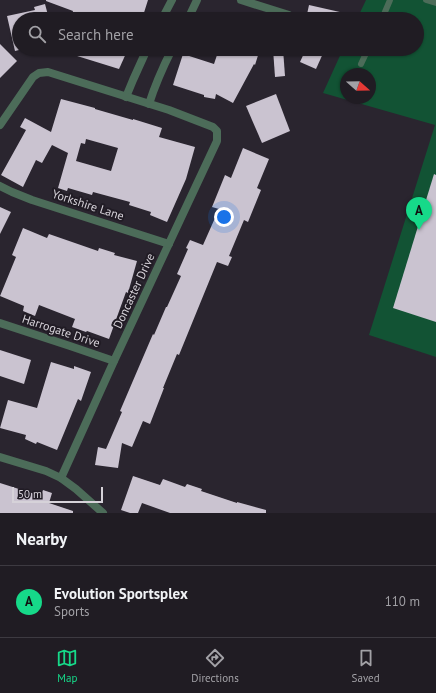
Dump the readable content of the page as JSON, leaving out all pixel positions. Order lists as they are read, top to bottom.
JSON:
{
  "streets": {
    "street": ["Yorkshire Lane", "Doncaster Drive", "Harrogate Drive"]
  },
  "crossings": [
    ["Yorkshire Lane", "Doncaster Drive"],
    ["Doncaster Drive", "Harrogate Drive"]
  ],
  "scale_bar": "50 m",
  "north": "right",
  "page": {
    "search": "Search here",
    "pins": "A",
    "scale": "50 m",
    "heading": "Nearby",
    "list": [
      {
        "mark": "A",
        "name": "Evolution Sportsplex",
        "note": "Sports",
        "value": "110 m"
      }
    ],
    "nav": ["Map", "Directions", "Saved"]
  }
}
